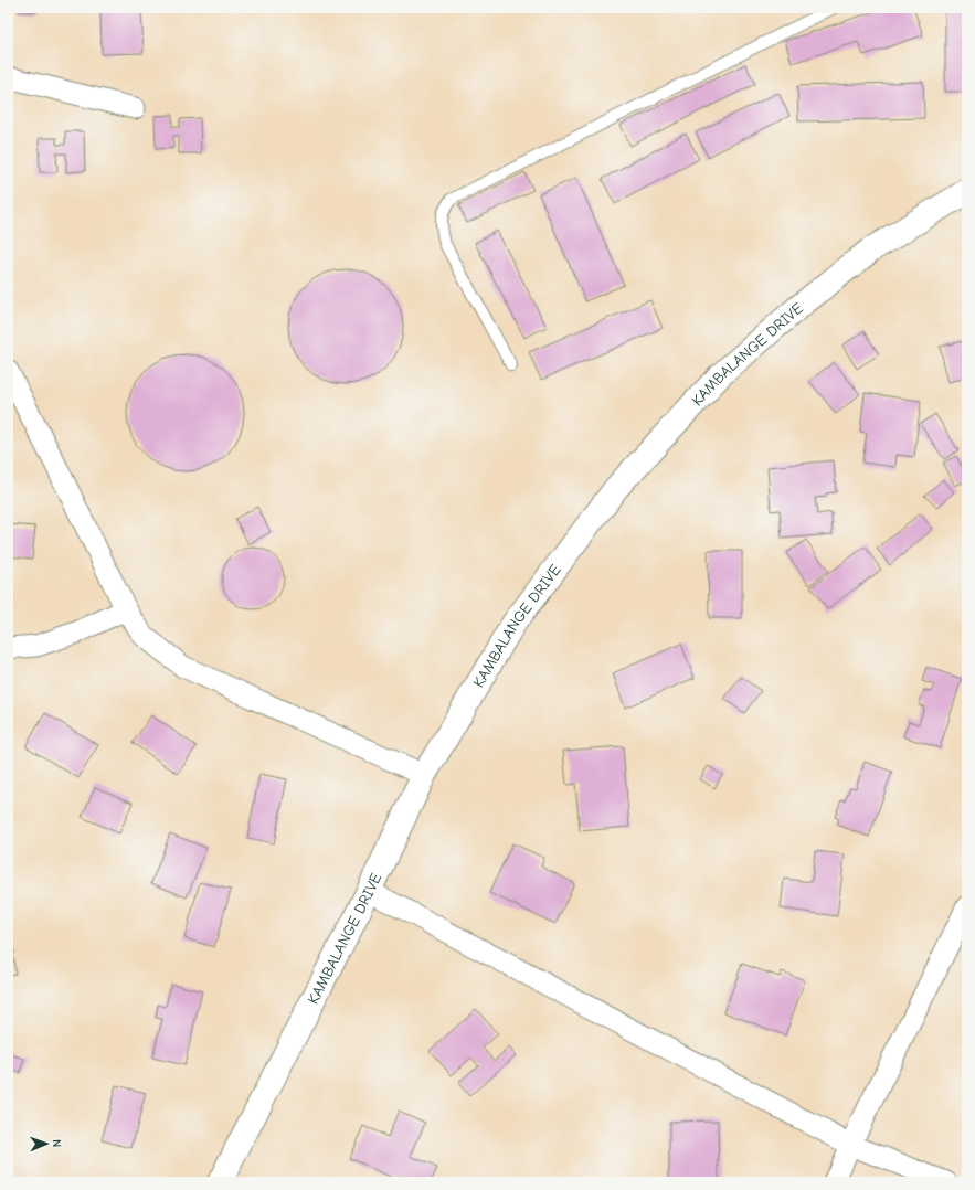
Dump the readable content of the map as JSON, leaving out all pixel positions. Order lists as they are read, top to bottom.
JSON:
{
  "streets": {
    "street": ["KAMBALANGE DRIVE"]
  },
  "north": "right"
}
